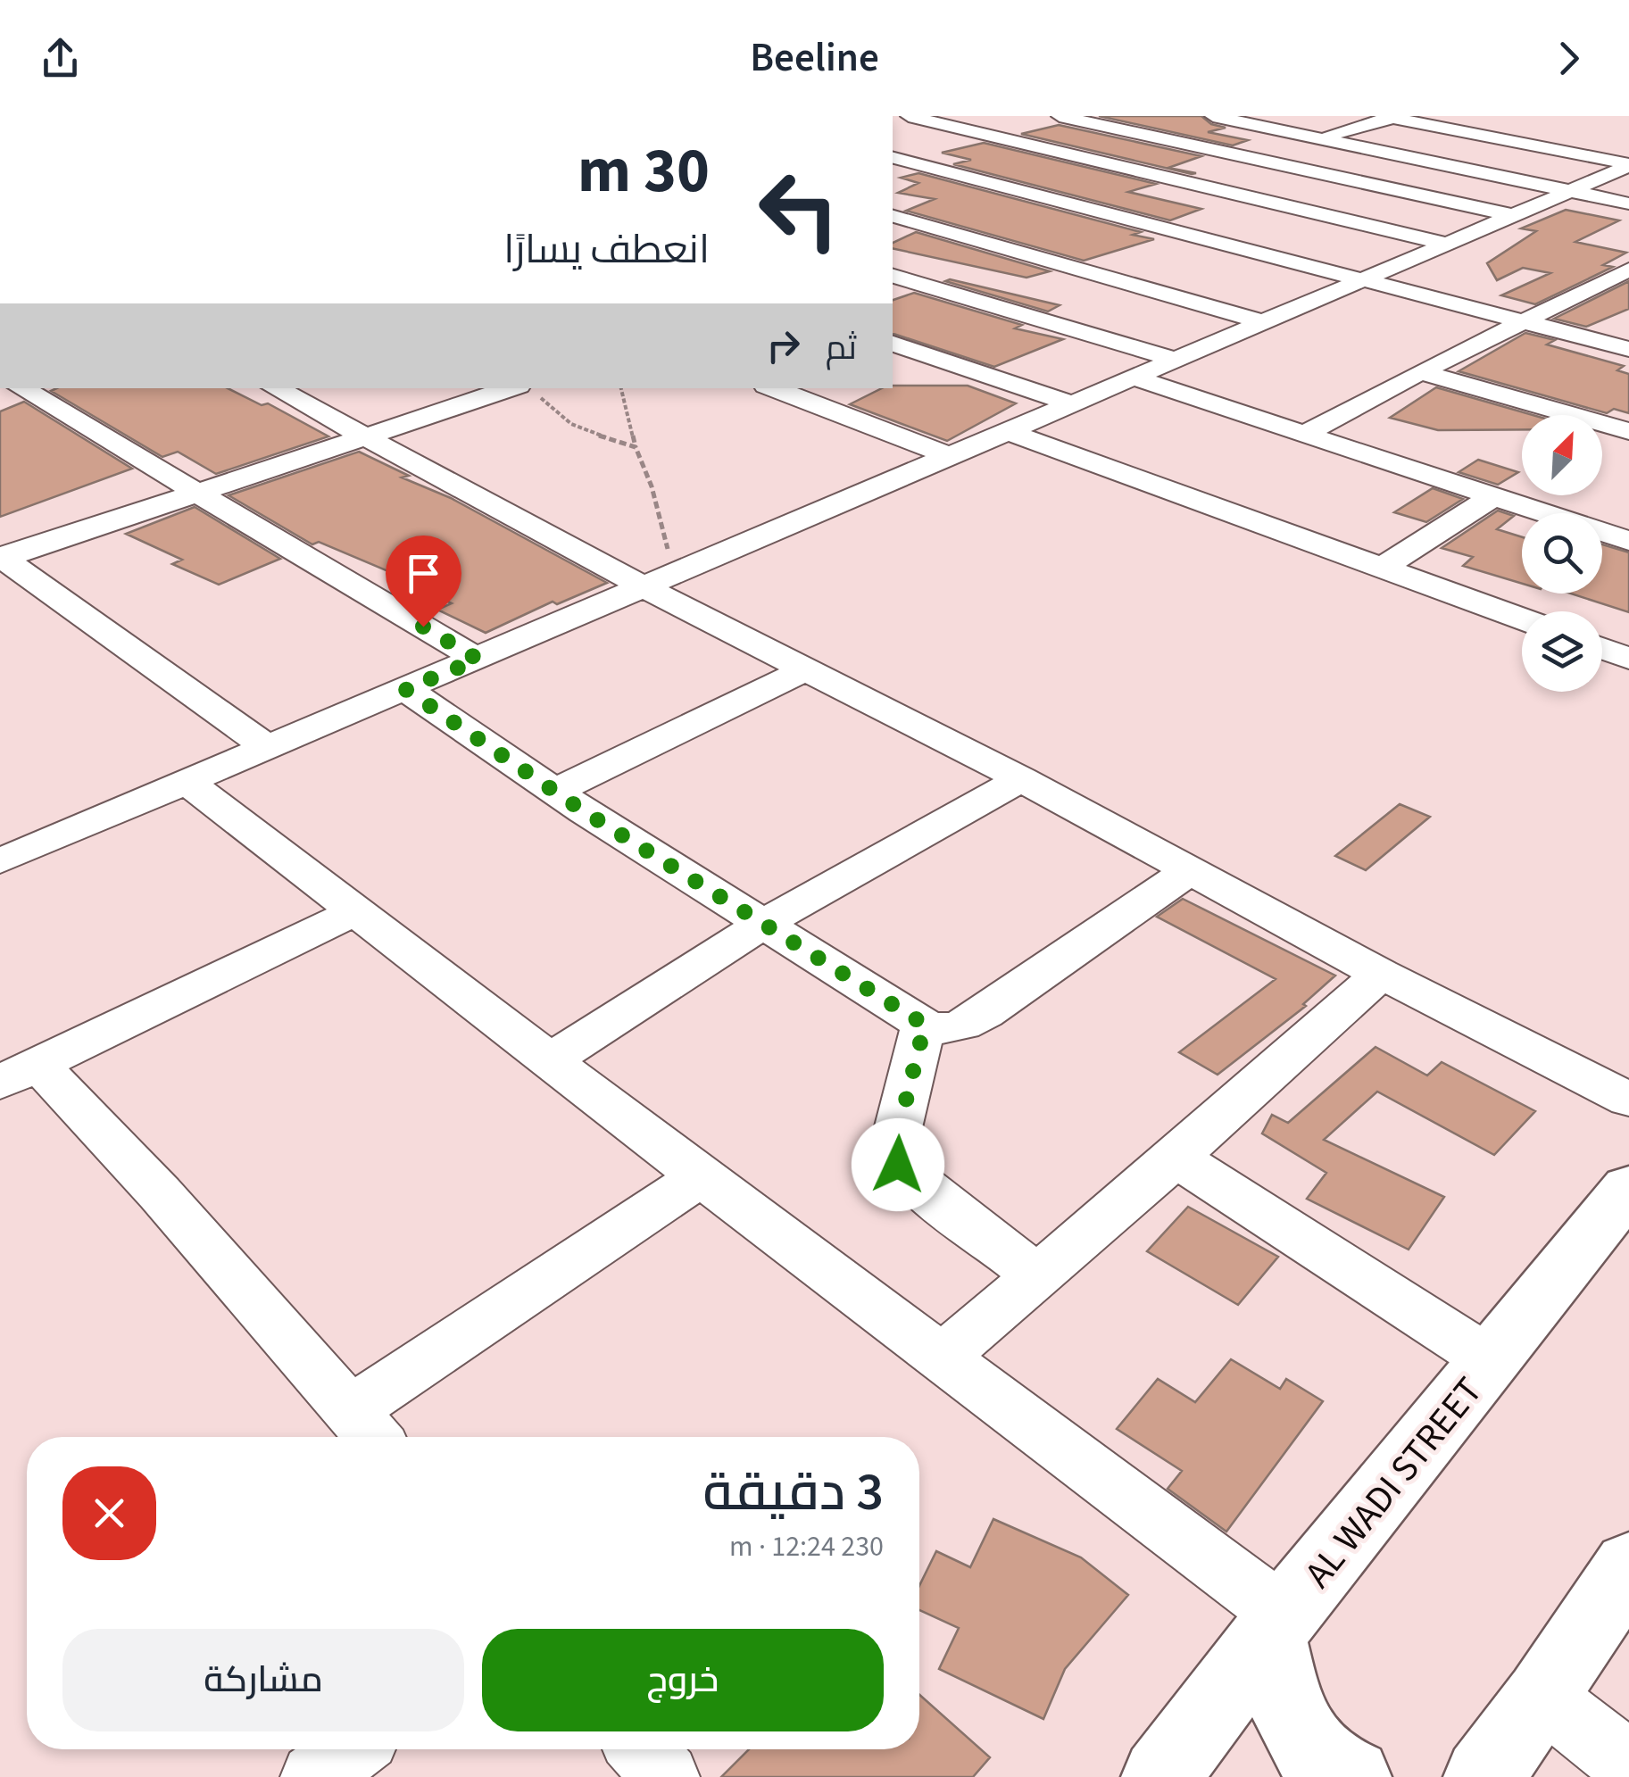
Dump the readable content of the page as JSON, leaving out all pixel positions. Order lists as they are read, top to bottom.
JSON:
{
  "streets": {
    "main road": ["AL WADI STREET"]
  },
  "north": "top right",
  "page": {
    "header": "Beeline",
    "turn": ["30 m", "انعطف يسارًا"],
    "then": "ثم",
    "heading": ["3 دقيقة", "230 m · 12:24"],
    "buttons": ["خروج", "مشاركة"]
  }
}
